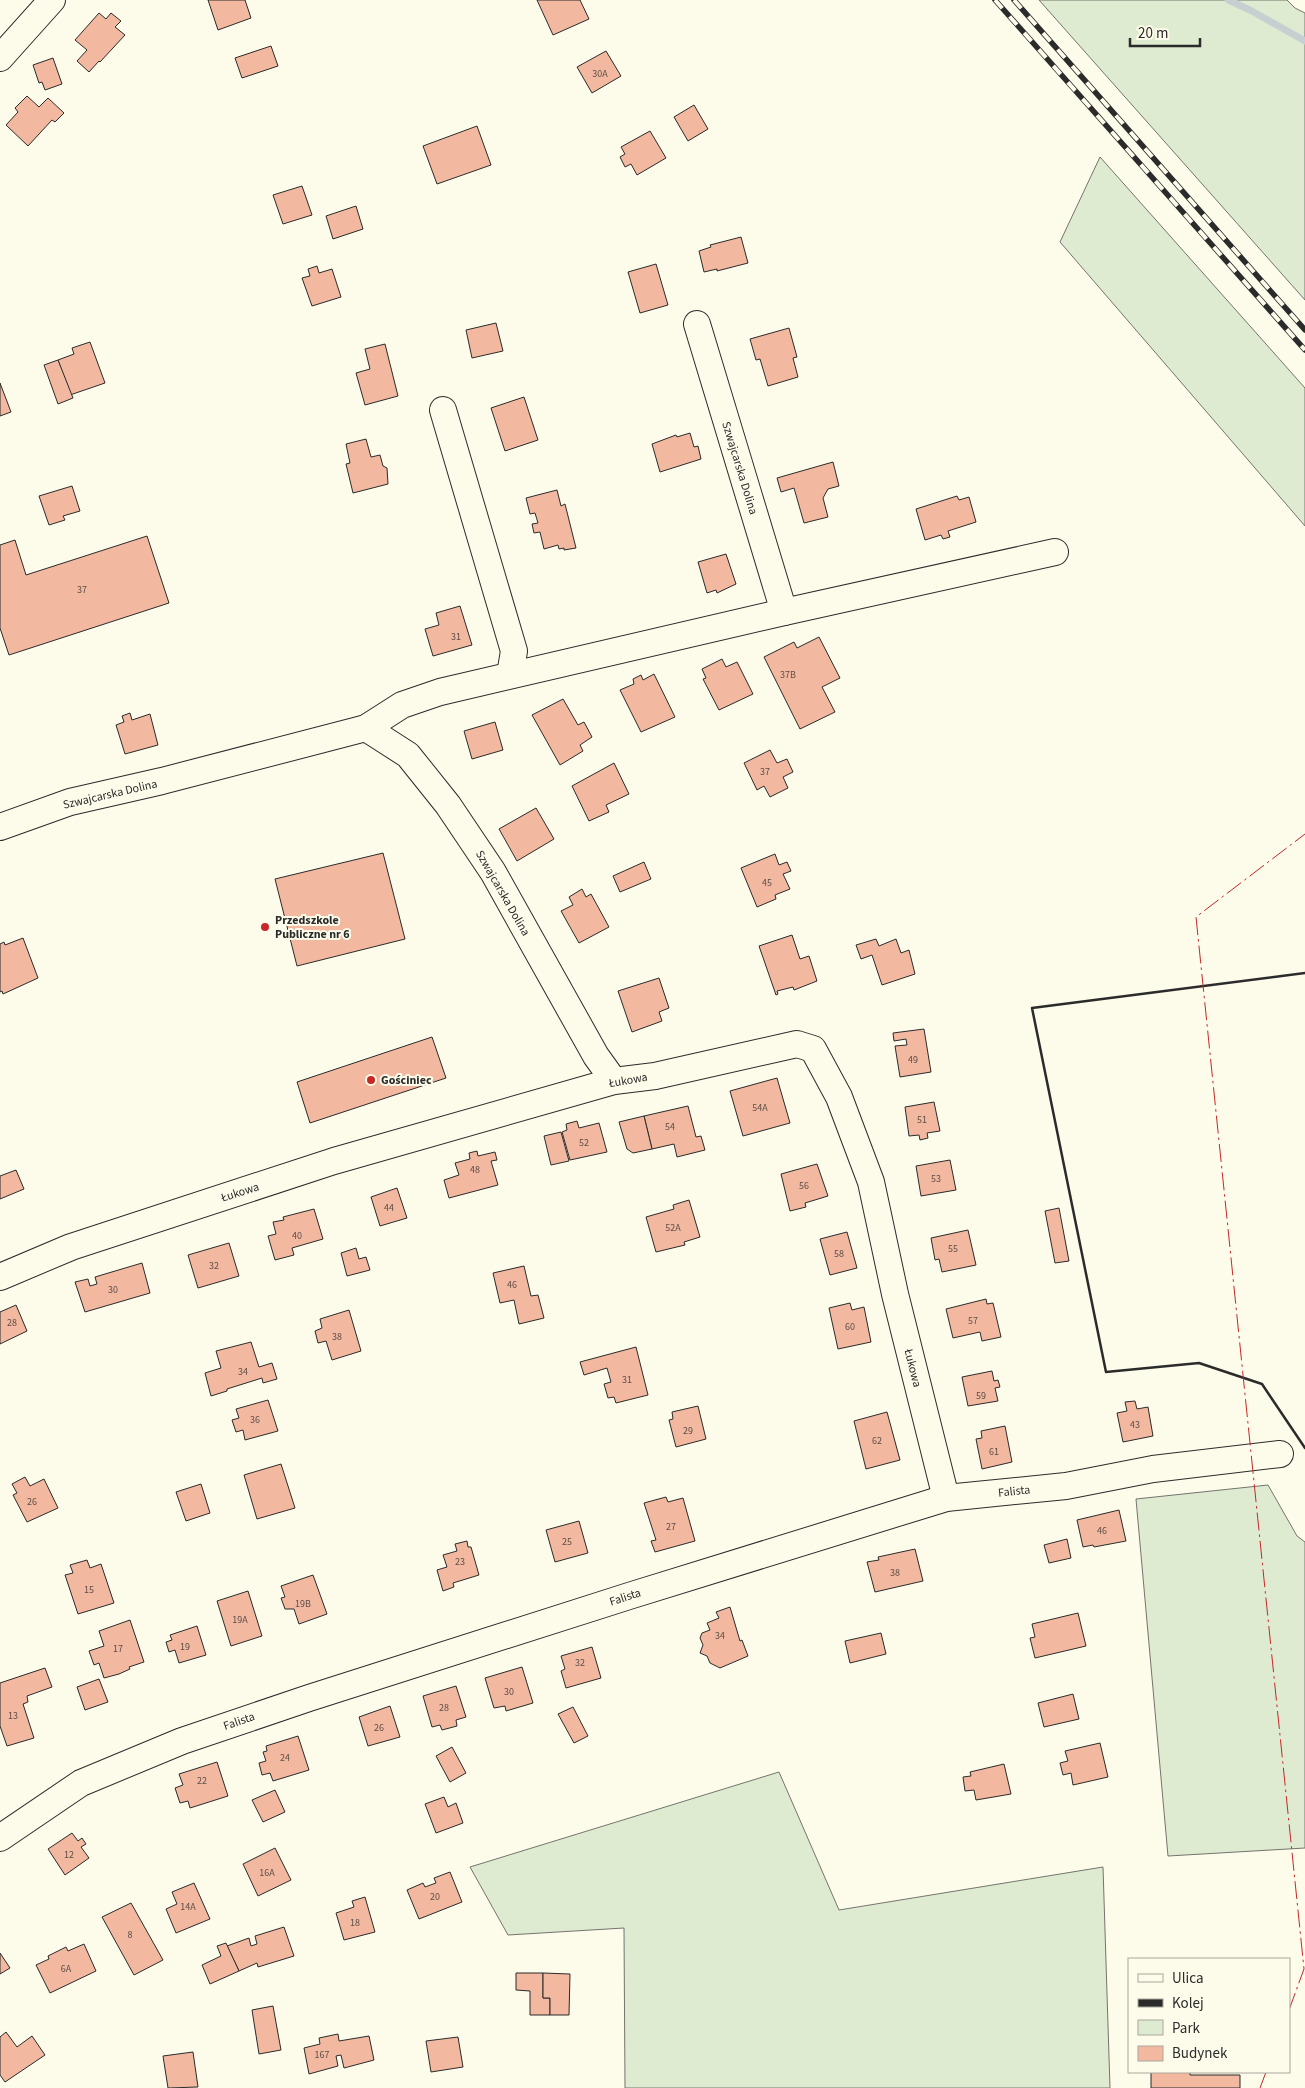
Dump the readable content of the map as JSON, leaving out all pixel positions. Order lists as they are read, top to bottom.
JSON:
{
  "streets": {
    "street": ["Szwajcarska Dolina", "Łukowa", "Falista"]
  },
  "crossings": [
    ["Szwajcarska Dolina", "Łukowa"],
    ["Łukowa", "Falista"]
  ],
  "places": ["Przedszkole Publiczne nr 6", "Gościniec"],
  "house_numbers": [
    "30A",
    "37",
    "31",
    "37B",
    "37",
    "45",
    "49",
    "54A",
    "51",
    "54",
    "52",
    "48",
    "53",
    "56",
    "44",
    "52A",
    "40",
    "55",
    "58",
    "32",
    "46",
    "30",
    "57",
    "28",
    "60",
    "38",
    "34",
    "31",
    "59",
    "36",
    "43",
    "29",
    "62",
    "61",
    "26",
    "27",
    "46",
    "25",
    "23",
    "38",
    "15",
    "19B",
    "19A",
    "34",
    "19",
    "17",
    "32",
    "30",
    "28",
    "13",
    "26",
    "24",
    "22",
    "12",
    "16A",
    "20",
    "14A",
    "18",
    "8",
    "6A",
    "167"
  ],
  "legend": [
    "Ulica",
    "Kolej",
    "Park",
    "Budynek"
  ],
  "scale_bar": "20 m"
}
